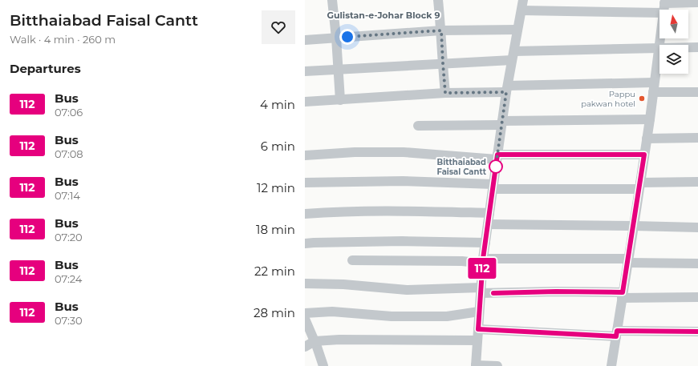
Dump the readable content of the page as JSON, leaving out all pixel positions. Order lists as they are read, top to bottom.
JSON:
{
  "districts": ["Gulistan-e-Johar Block 9"],
  "places": ["Pappu pakwan hotel", "Bitthaiabad Faisal Cantt"],
  "lines": ["bus line 112"],
  "north": "top",
  "page": {
    "heading": [
      ["Bitthaiabad Faisal Cantt", "Walk · 4 min · 260 m"],
      "Departures"
    ],
    "on_map": "112",
    "list": [
      {
        "mark": "112",
        "name": "Bus",
        "note": "07:06",
        "value": "4 min"
      },
      {
        "mark": "112",
        "name": "Bus",
        "note": "07:08",
        "value": "6 min"
      },
      {
        "mark": "112",
        "name": "Bus",
        "note": "07:14",
        "value": "12 min"
      },
      {
        "mark": "112",
        "name": "Bus",
        "note": "07:20",
        "value": "18 min"
      },
      {
        "mark": "112",
        "name": "Bus",
        "note": "07:24",
        "value": "22 min"
      },
      {
        "mark": "112",
        "name": "Bus",
        "note": "07:30",
        "value": "28 min"
      }
    ]
  }
}
